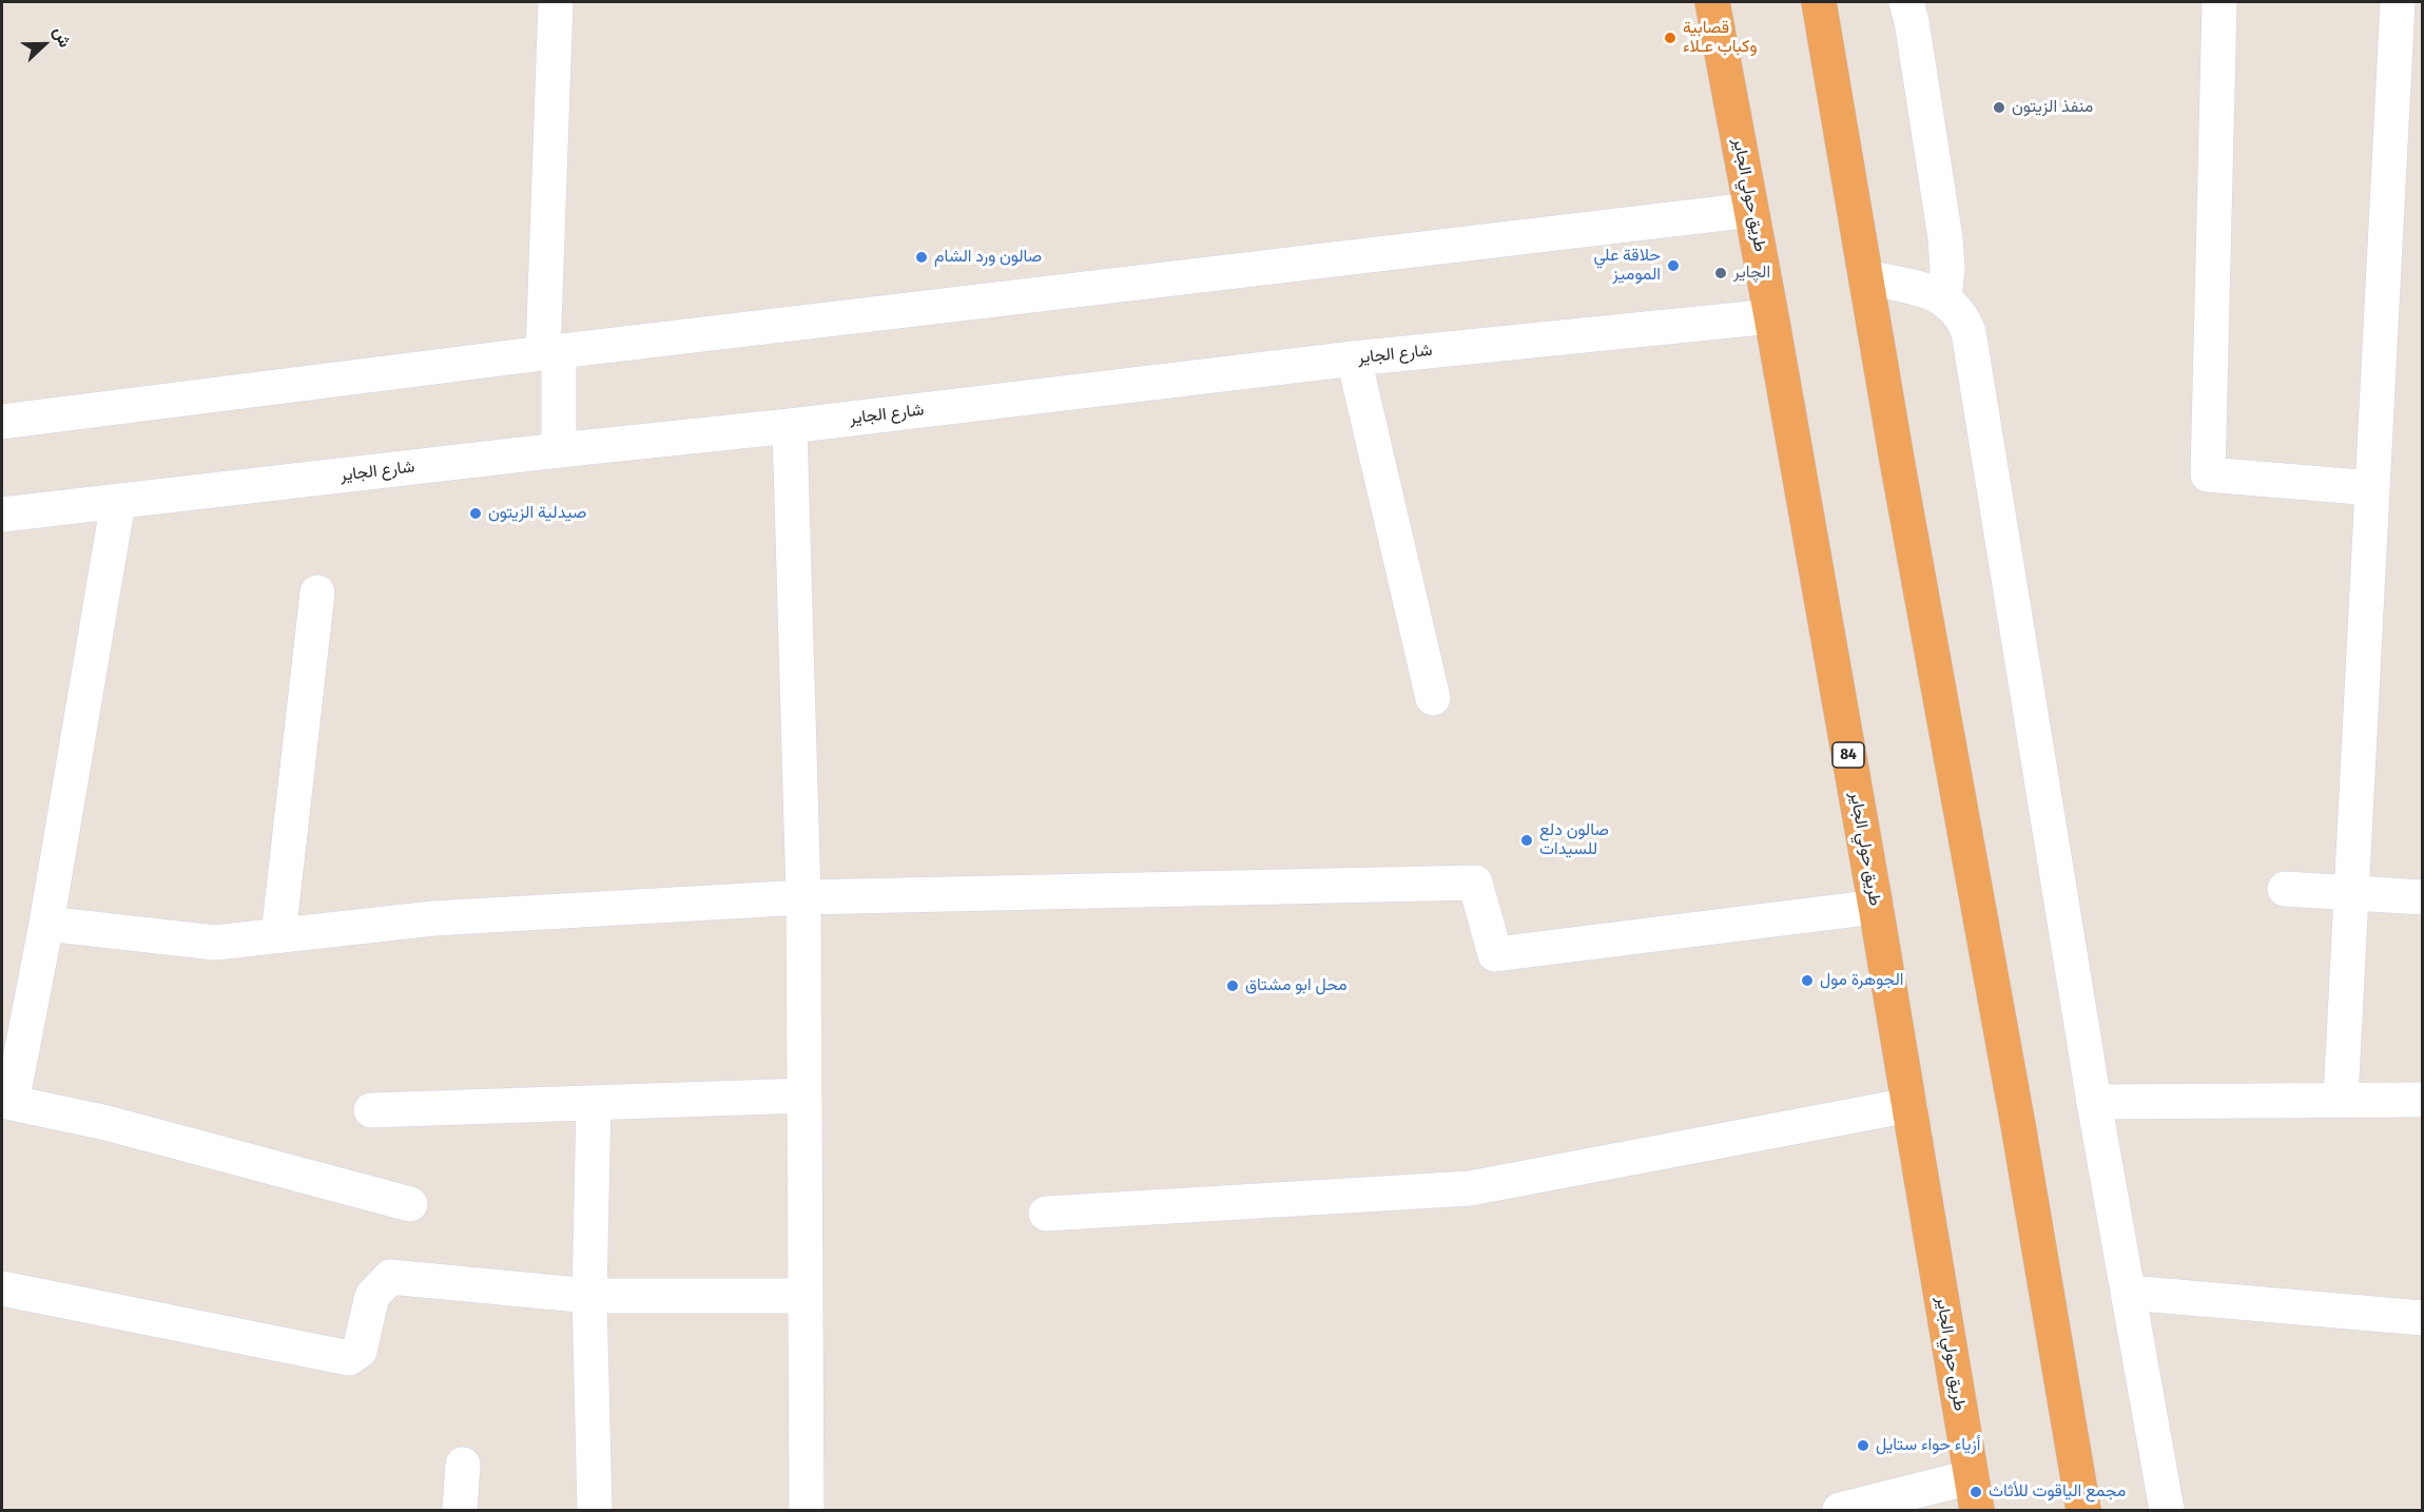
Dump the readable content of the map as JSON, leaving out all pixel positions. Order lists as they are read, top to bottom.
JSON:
{
  "streets": {
    "highway": ["طريق حولي الجاير", "84"],
    "street": ["شارع الجاير"]
  },
  "crossings": [
    ["طريق حولي الجاير", "شارع الجاير"]
  ],
  "places": [
    "قصابية وكباب عـلاء",
    "منفذ الزيتون",
    "صالون ورد الشام",
    "حلاقة علي الموميز",
    "الچاير",
    "صيدلية الزيتون",
    "صالون دلع للسيدات",
    "الجوهرة مول",
    "محل ابو مشتاق",
    "أزياء حواء ستايل",
    "مجمع الياقوت للأثاث"
  ],
  "north": "right"
}
